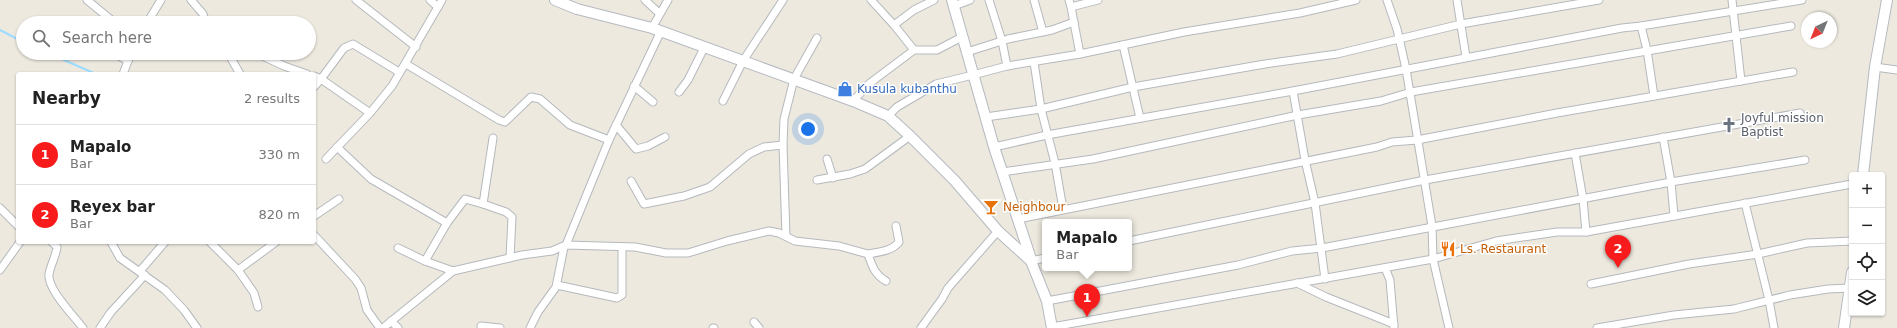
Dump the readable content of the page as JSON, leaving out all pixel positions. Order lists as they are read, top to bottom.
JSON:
{
  "places": {
    "shop": ["Kusula kubanthu"],
    "church": ["Joyful mission Baptist"],
    "bar": ["Neighbour"],
    "restaurant": ["Ls. Restaurant"]
  },
  "north": "bottom left",
  "page": {
    "search": "Search here",
    "heading": ["Nearby", "2 results"],
    "list": [
      {
        "mark": "1",
        "name": "Mapalo",
        "note": "Bar",
        "value": "330 m"
      },
      {
        "mark": "2",
        "name": "Reyex bar",
        "note": "Bar",
        "value": "820 m"
      }
    ],
    "map_buttons": ["+", "−"],
    "popup": ["Mapalo", "Bar"],
    "pins": ["2", "1"]
  }
}
